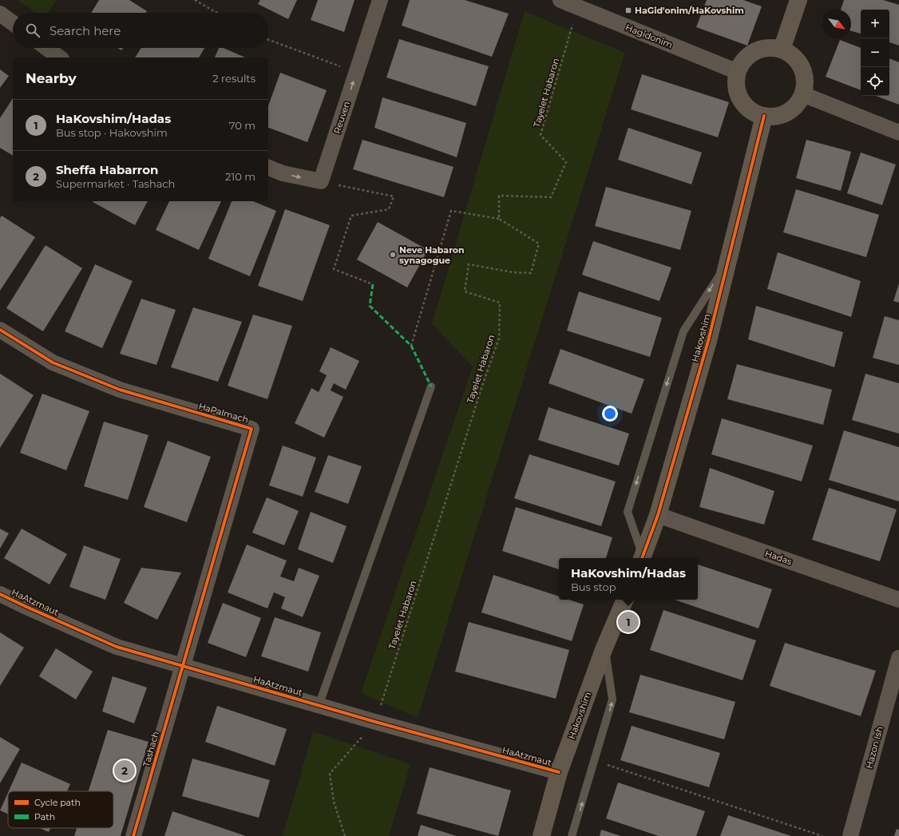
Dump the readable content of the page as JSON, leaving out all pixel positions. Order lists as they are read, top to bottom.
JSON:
{
  "streets": {
    "street": [
      "Hagidonim",
      "Reuven",
      "Hakovshim",
      "HaPalmach",
      "Hadas",
      "HaAtzmaut",
      "Hazon Ish",
      "Tashach"
    ],
    "path": ["Tayelet Habaron"]
  },
  "crossings": [
    ["Hagidonim", "Tayelet Habaron"],
    ["Hagidonim", "Hakovshim"],
    ["Tayelet Habaron", "HaAtzmaut"],
    ["Hakovshim", "Hadas"],
    ["Hakovshim", "HaAtzmaut"],
    ["HaPalmach", "HaAtzmaut"],
    ["HaPalmach", "Tashach"],
    ["HaAtzmaut", "Tashach"]
  ],
  "one_way": ["Reuven"],
  "places": {
    "transit": ["HaGid'onim/HaKovshim"],
    "other": ["Neve Habaron synagogue"]
  },
  "legend": ["Cycle path", "Path"],
  "north": "bottom right",
  "page": {
    "map_buttons": ["+", "−"],
    "search": "Search here",
    "heading": ["Nearby", "2 results"],
    "list": [
      {
        "mark": "1",
        "name": "HaKovshim/Hadas",
        "note": "Bus stop · Hakovshim",
        "value": "70 m"
      },
      {
        "mark": "2",
        "name": "Sheffa Habarron",
        "note": "Supermarket · Tashach",
        "value": "210 m"
      }
    ],
    "popup": ["HaKovshim/Hadas", "Bus stop"],
    "pins": ["1", "2"]
  }
}
